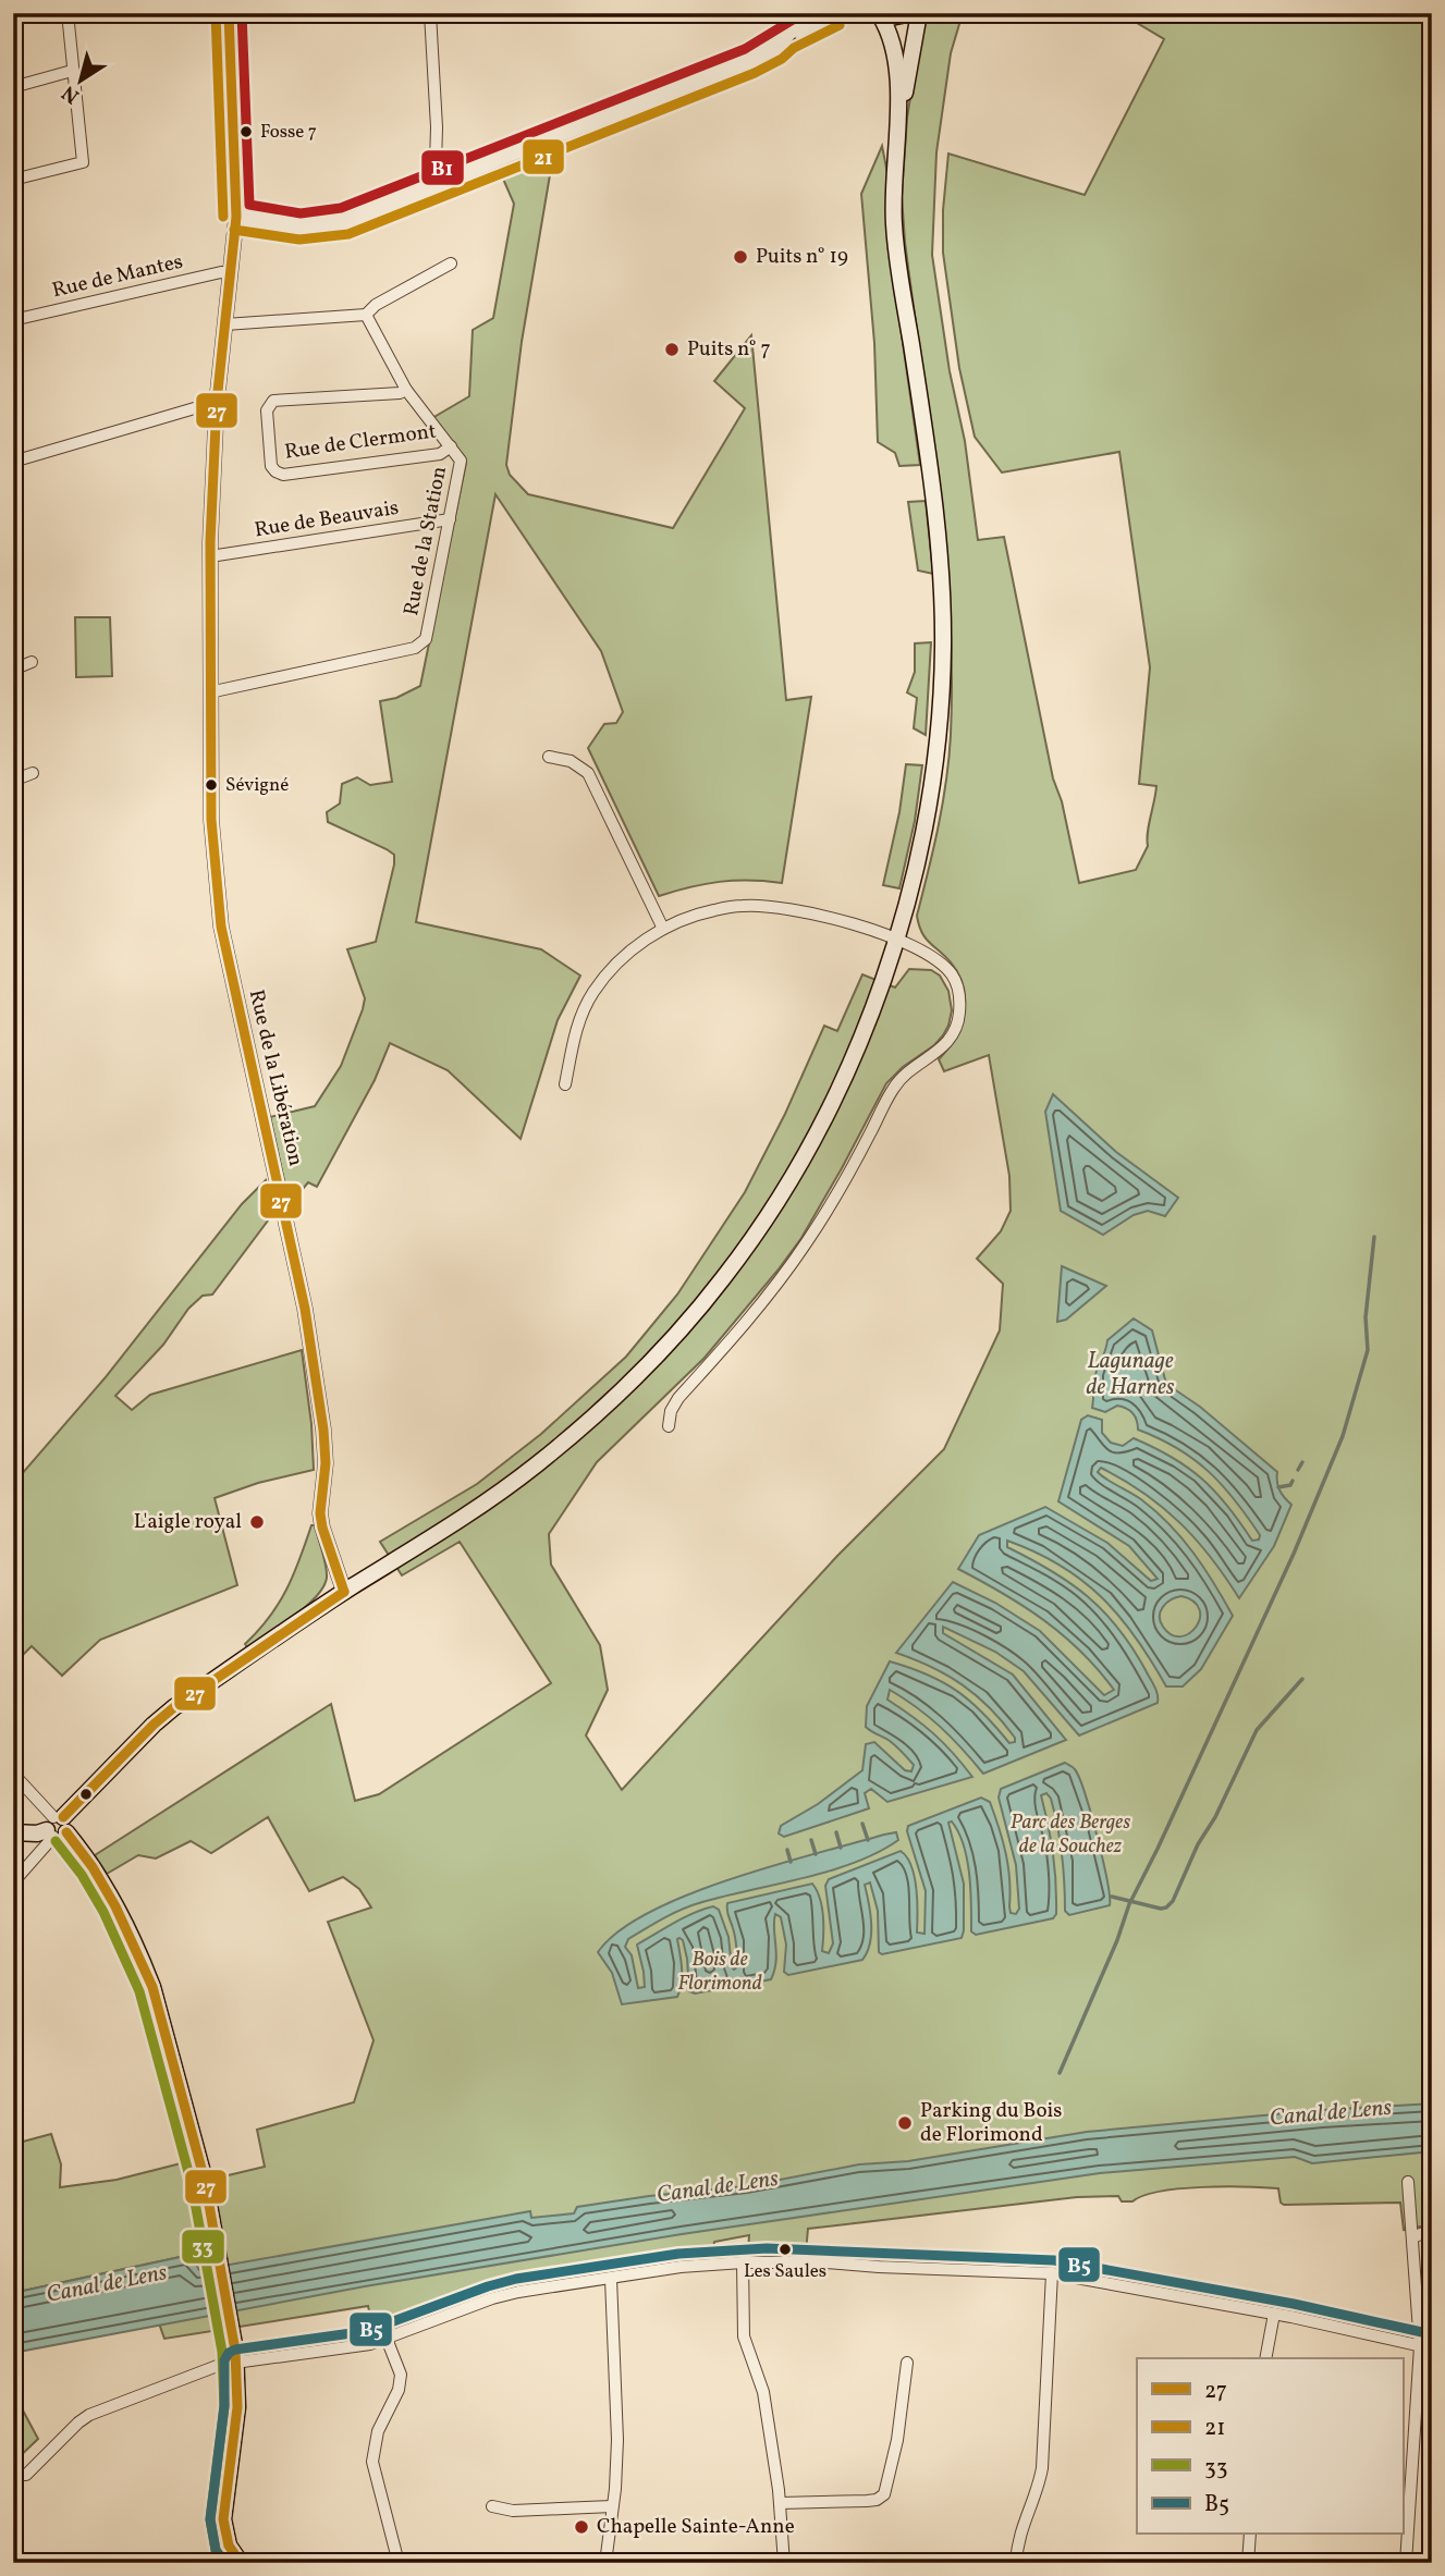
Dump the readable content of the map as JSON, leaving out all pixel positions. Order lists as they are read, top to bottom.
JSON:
{
  "streets": {
    "street": [
      "Rue de Mantes",
      "Rue de Clermont",
      "Rue de Beauvais",
      "Rue de la Station",
      "Rue de la Libération"
    ]
  },
  "crossings": [
    ["Rue de Mantes", "Rue de la Libération"],
    ["Rue de Clermont", "Rue de la Station"],
    ["Rue de Beauvais", "Rue de la Station"],
    ["Rue de Beauvais", "Rue de la Libération"],
    ["Rue de la Station", "Rue de la Libération"]
  ],
  "water": ["Lagunage de Harnes", "Canal de Lens"],
  "parks": ["Parc des Berges de la Souchez", "Bois de Florimond"],
  "places": [
    "Fosse 7",
    "Puits n° 19",
    "Puits n° 7",
    "Sévigné",
    "L'aigle royal",
    "Parking du Bois de Florimond",
    "Les Saules",
    "Chapelle Sainte-Anne"
  ],
  "lines": [
    "transit line 27",
    "transit line 21",
    "transit line B1",
    "transit line 33",
    "transit line B5"
  ],
  "legend": [
    "27",
    "21",
    "33",
    "B5"
  ],
  "north": "bottom left"
}
